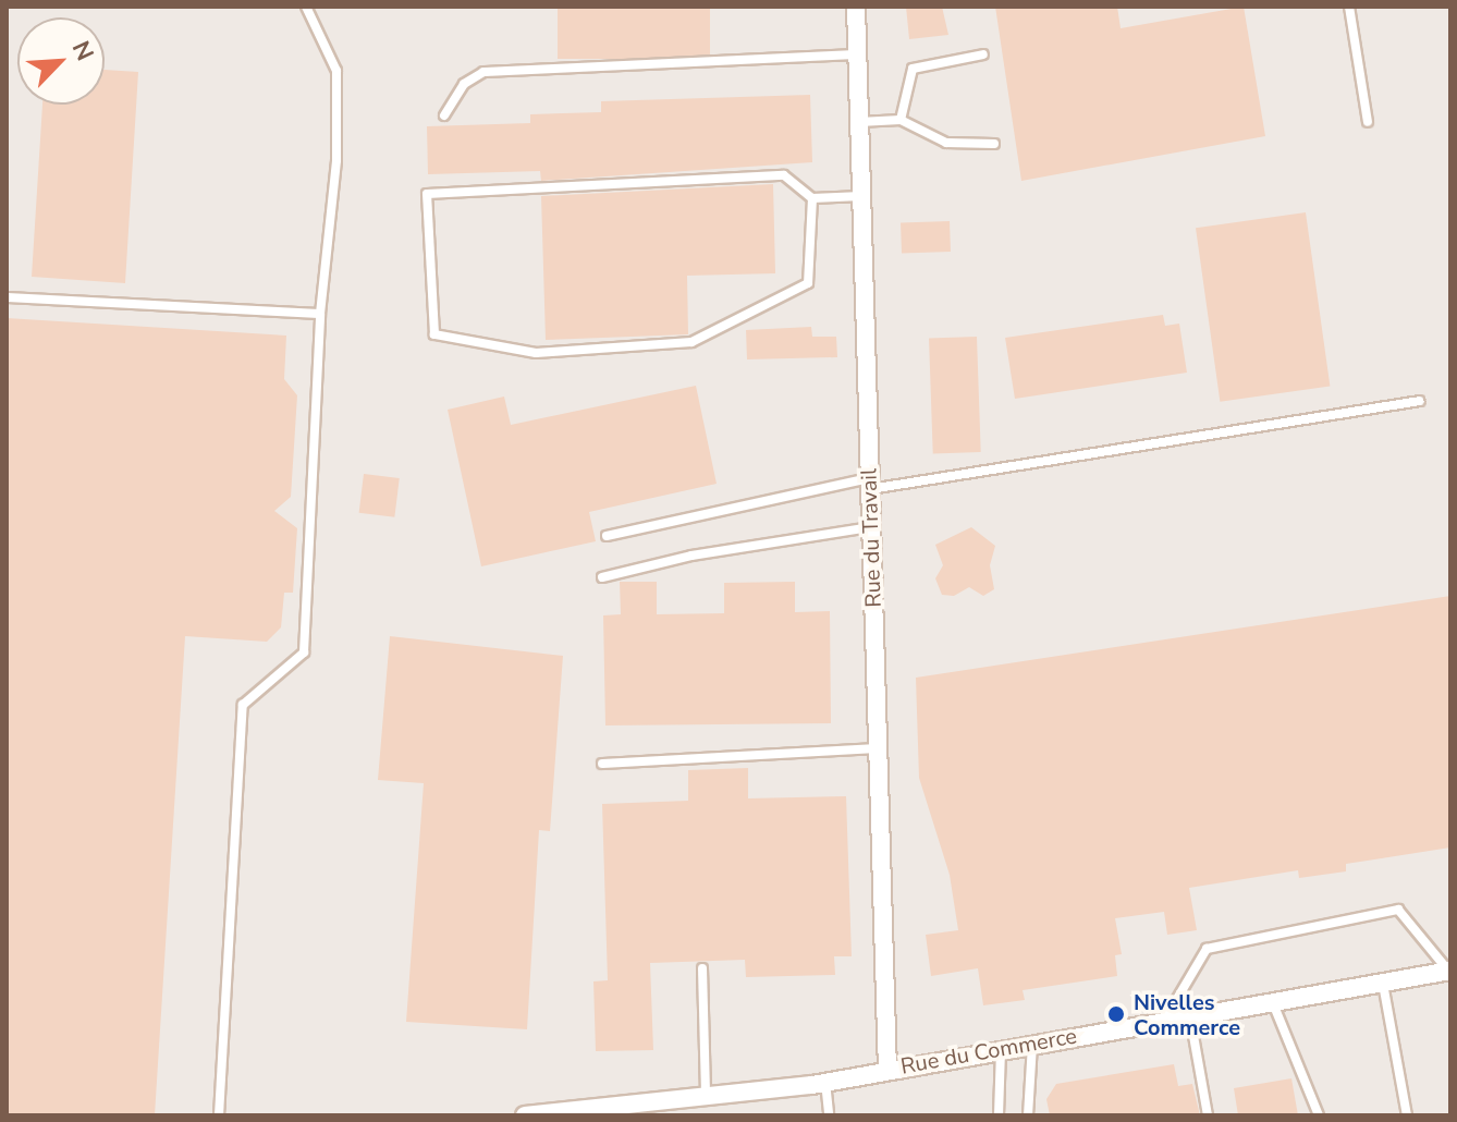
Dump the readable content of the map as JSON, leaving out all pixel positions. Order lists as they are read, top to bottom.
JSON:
{
  "streets": {
    "street": ["Rue du Travail", "Rue du Commerce"]
  },
  "crossings": [
    ["Rue du Travail", "Rue du Commerce"]
  ],
  "places": ["Nivelles Commerce"],
  "north": "top right"
}
